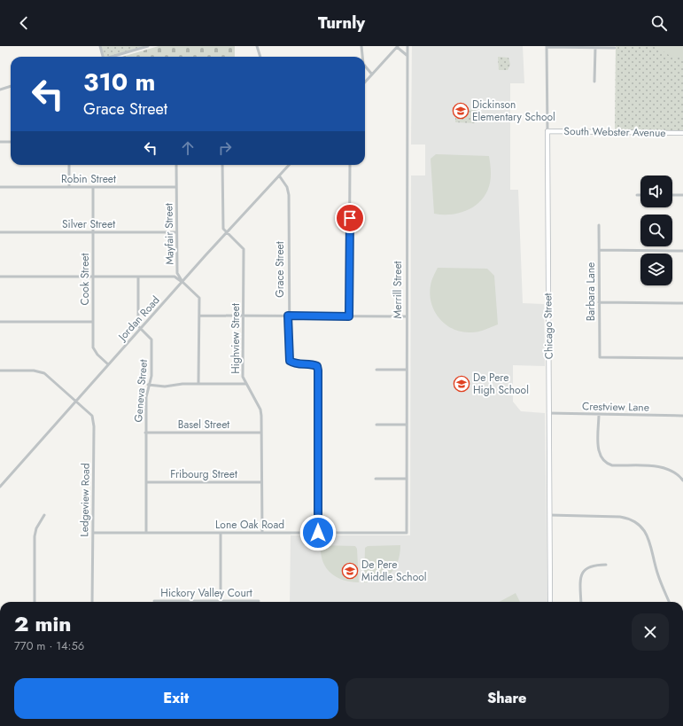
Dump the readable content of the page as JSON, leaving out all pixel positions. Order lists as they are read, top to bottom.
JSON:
{
  "streets": {
    "street": [
      "South Webster Avenue",
      "Robin Street",
      "Silver Street",
      "Mayfair Street",
      "Grace Street",
      "Cook Street",
      "Merrill Street",
      "Barbara Lane",
      "Jordan Road",
      "Chicago Street",
      "Highview Street",
      "Geneva Street",
      "Crestview Lane",
      "Basel Street",
      "Fribourg Street",
      "Ledgeview Road",
      "Lone Oak Road",
      "Hickory Valley Court"
    ]
  },
  "crossings": [
    ["South Webster Avenue", "Chicago Street"],
    ["Robin Street", "Mayfair Street"],
    ["Robin Street", "Cook Street"],
    ["Silver Street", "Mayfair Street"],
    ["Silver Street", "Cook Street"],
    ["Mayfair Street", "Jordan Road"],
    ["Grace Street", "Jordan Road"],
    ["Grace Street", "Lone Oak Road"],
    ["Cook Street", "Jordan Road"],
    ["Merrill Street", "Lone Oak Road"],
    ["Jordan Road", "Highview Street"],
    ["Jordan Road", "Geneva Street"],
    ["Jordan Road", "Ledgeview Road"],
    ["Chicago Street", "Crestview Lane"],
    ["Highview Street", "Basel Street"],
    ["Highview Street", "Fribourg Street"],
    ["Highview Street", "Lone Oak Road"],
    ["Geneva Street", "Basel Street"],
    ["Geneva Street", "Fribourg Street"],
    ["Geneva Street", "Lone Oak Road"],
    ["Ledgeview Road", "Lone Oak Road"]
  ],
  "places": {
    "school or university": ["Dickinson Elementary School", "De Pere High School", "De Pere Middle School"]
  },
  "page": {
    "header": "Turnly",
    "turn": ["310 m", "Grace Street"],
    "heading": ["2 min", "770 m · 14:56"],
    "buttons": ["Exit", "Share"]
  }
}
